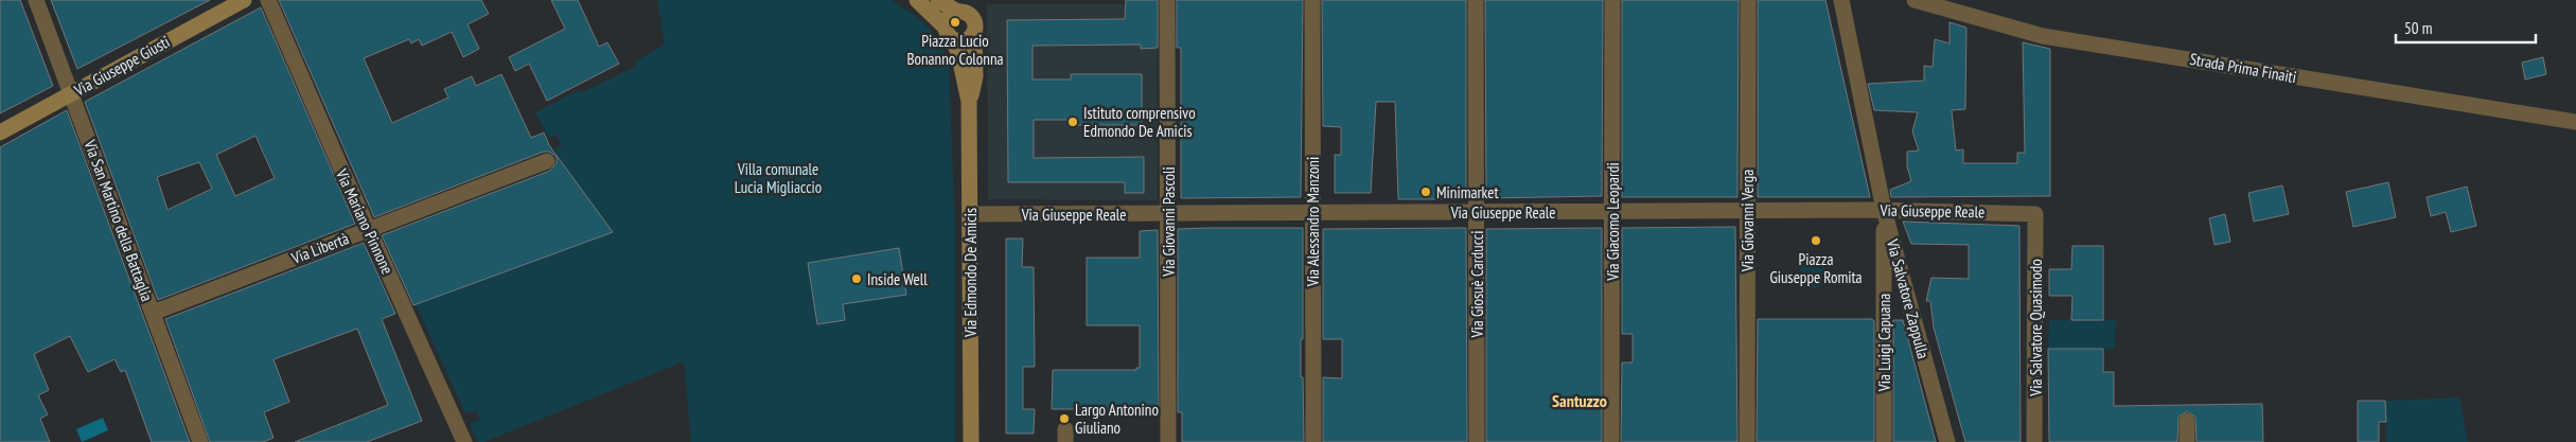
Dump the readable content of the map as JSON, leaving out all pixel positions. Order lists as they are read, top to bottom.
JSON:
{
  "streets": {
    "main road": ["Via Giuseppe Giusti", "Via Edmondo De Amicis"],
    "street": [
      "Strada Prima Finaiti",
      "Via Giuseppe Reale",
      "Via San Martino della Battaglia",
      "Via Giovanni Verga",
      "Via Mariano Pinnone",
      "Via Giovanni Pascoli",
      "Via Alessandro Manzoni",
      "Via Giacomo Leopardi",
      "Via Libertà",
      "Via Giosuè Carducci",
      "Via Salvatore Zappulla",
      "Via Salvatore Quasimodo",
      "Via Luigi Capuana"
    ]
  },
  "crossings": [
    ["Via Giuseppe Giusti", "Via San Martino della Battaglia"],
    ["Via Giuseppe Reale", "Via Giovanni Verga"],
    ["Via Giuseppe Reale", "Via Giovanni Pascoli"],
    ["Via Giuseppe Reale", "Via Alessandro Manzoni"],
    ["Via Giuseppe Reale", "Via Giacomo Leopardi"],
    ["Via Giuseppe Reale", "Via Edmondo De Amicis"],
    ["Via Giuseppe Reale", "Via Giosuè Carducci"],
    ["Via Giuseppe Reale", "Via Salvatore Zappulla"],
    ["Via Giuseppe Reale", "Via Salvatore Quasimodo"],
    ["Via Giuseppe Reale", "Via Luigi Capuana"],
    ["Via San Martino della Battaglia", "Via Libertà"],
    ["Via Mariano Pinnone", "Via Libertà"],
    ["Via Salvatore Zappulla", "Via Luigi Capuana"]
  ],
  "districts": ["Santuzzo"],
  "parks": ["Villa comunale Lucia Migliaccio"],
  "places": [
    "Piazza Lucio Bonanno Colonna",
    "Istituto comprensivo Edmondo De Amicis",
    "Minimarket",
    "Piazza Giuseppe Romita",
    "Inside Well",
    "Largo Antonino Giuliano"
  ],
  "scale_bar": "50 m"
}
